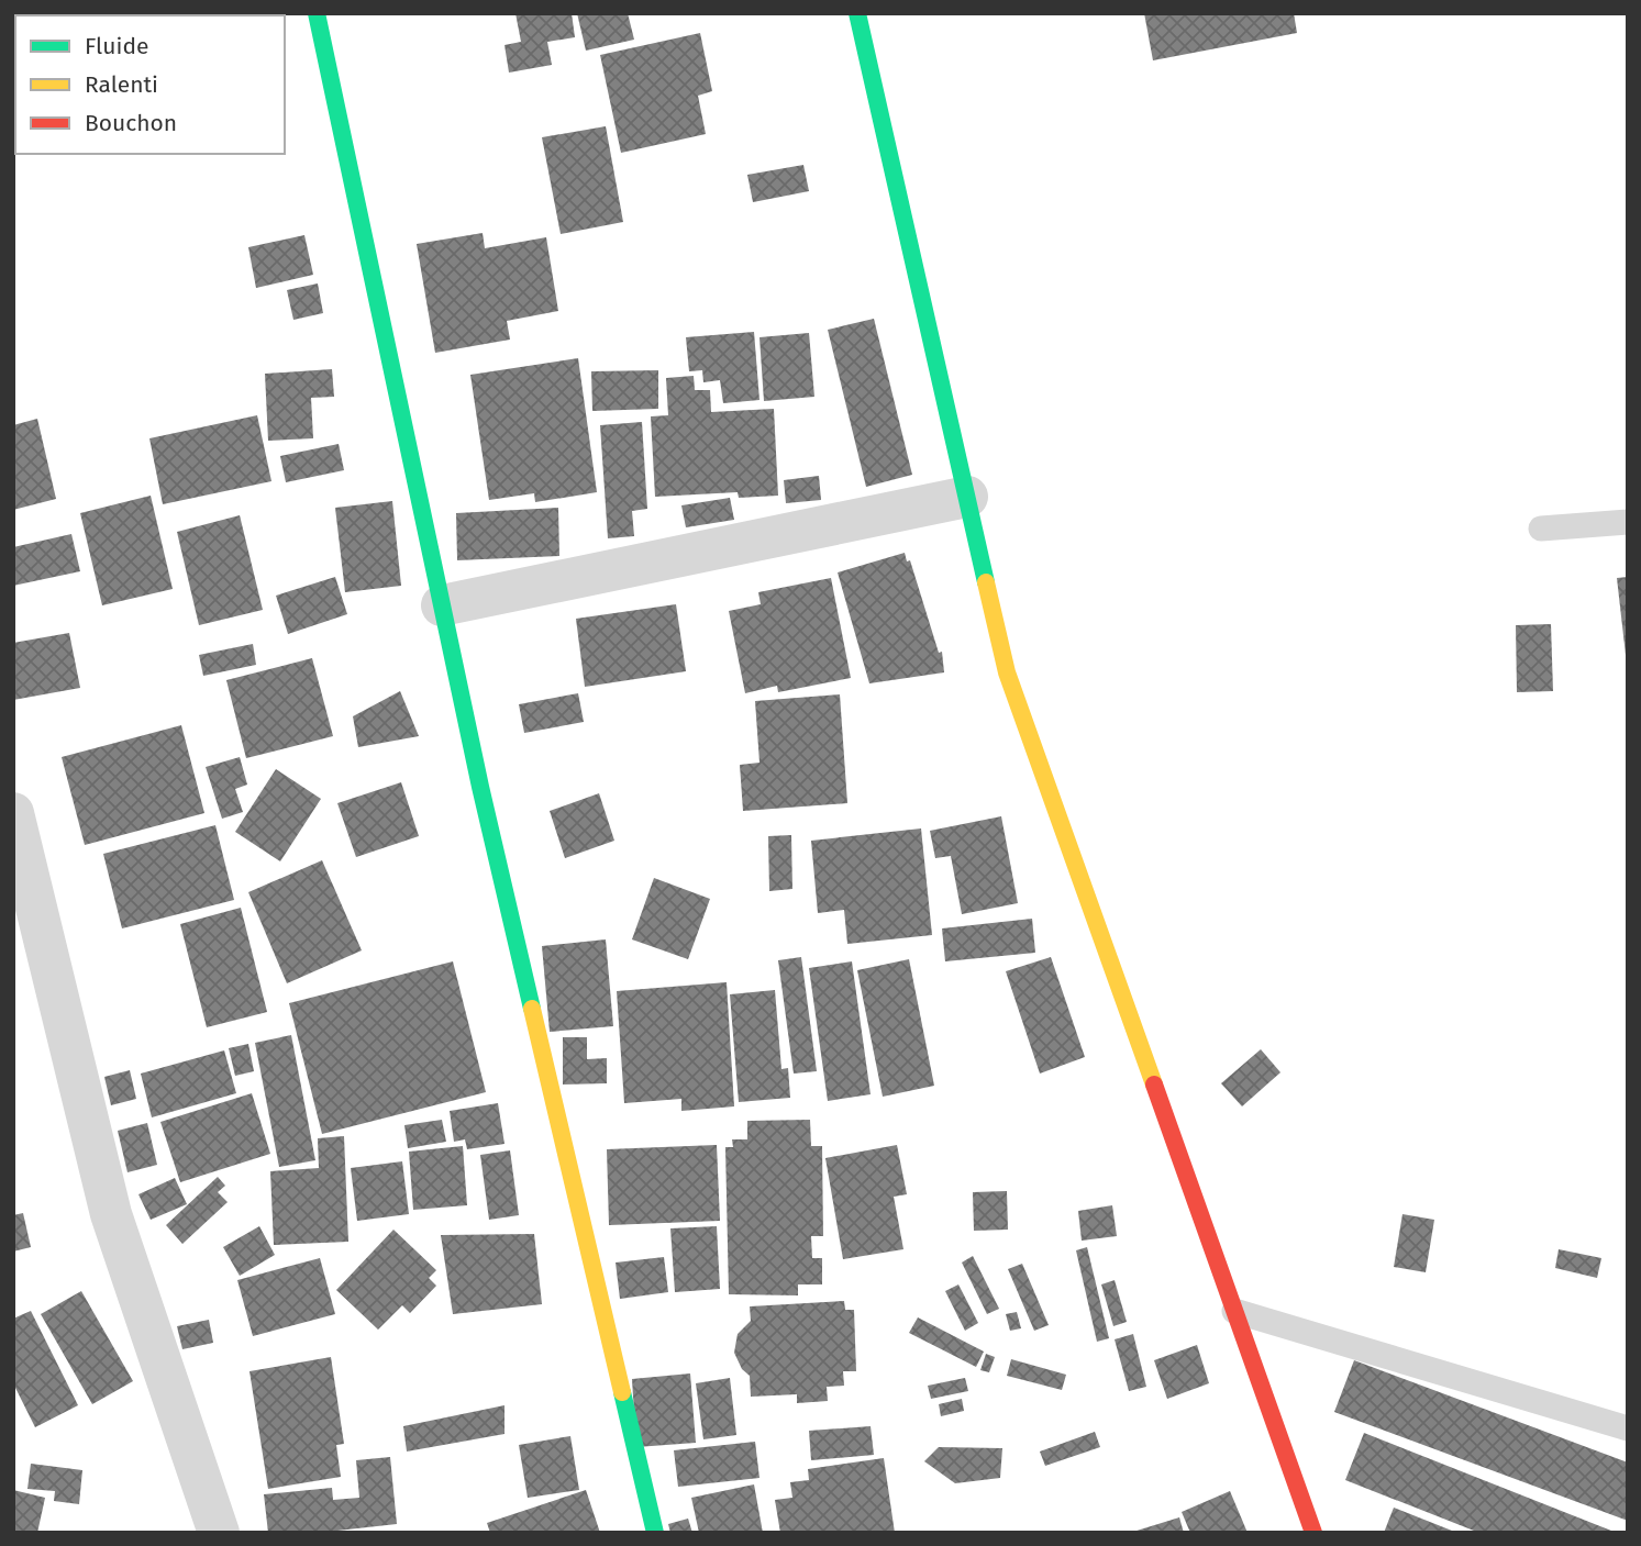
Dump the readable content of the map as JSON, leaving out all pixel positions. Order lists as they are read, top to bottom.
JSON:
{
  "legend": ["Fluide", "Ralenti", "Bouchon"]
}
